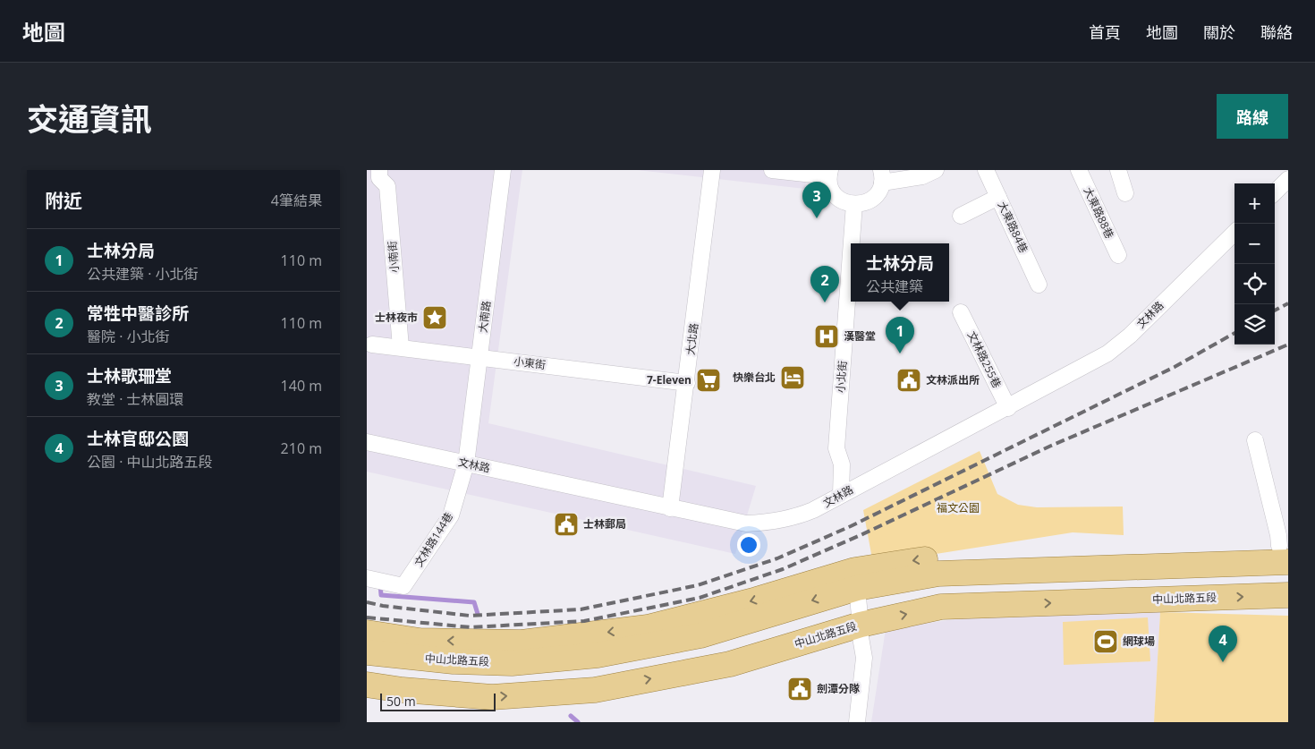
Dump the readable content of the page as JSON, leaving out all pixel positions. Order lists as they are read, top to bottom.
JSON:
{
  "streets": {
    "main road": ["中山北路五段"],
    "street": [
      "大東路88巷",
      "大東路84巷",
      "小南街",
      "文林路",
      "大南路",
      "大北路",
      "文林路255巷",
      "小東街",
      "小北街",
      "文林路144巷"
    ]
  },
  "crossings": [
    ["小南街", "小東街"],
    ["文林路", "大南路"],
    ["文林路", "大北路"],
    ["文林路", "文林路255巷"],
    ["文林路", "小北街"],
    ["文林路", "文林路144巷"],
    ["大南路", "小東街"],
    ["大南路", "文林路144巷"],
    ["大北路", "小東街"]
  ],
  "parks": ["福文公園"],
  "places": {
    "place": ["士林夜市"],
    "hospital": ["漢醫堂"],
    "hotel": ["快樂台北"],
    "supermarket": ["7-Eleven"],
    "public building": ["文林派出所", "士林郵局", "劍潭分隊"],
    "sports": ["網球場"]
  },
  "scale_bar": "50 m",
  "page": {
    "header": "地圖",
    "nav": [
      "首頁",
      "地圖",
      "關於",
      "聯絡"
    ],
    "title": "交通資訊",
    "buttons": "路線",
    "heading": ["附近", "4筆結果"],
    "pins": [
      "3",
      "2",
      "1",
      "4"
    ],
    "map_buttons": ["+", "−"],
    "list": [
      {
        "mark": "1",
        "name": "士林分局",
        "note": "公共建築 · 小北街",
        "value": "110 m"
      },
      {
        "mark": "2",
        "name": "常牲中醫診所",
        "note": "醫院 · 小北街",
        "value": "110 m"
      },
      {
        "mark": "3",
        "name": "士林歌珊堂",
        "note": "教堂 · 士林圓環",
        "value": "140 m"
      },
      {
        "mark": "4",
        "name": "士林官邸公園",
        "note": "公園 · 中山北路五段",
        "value": "210 m"
      }
    ],
    "popup": ["士林分局", "公共建築"],
    "scale": "50 m"
  }
}
